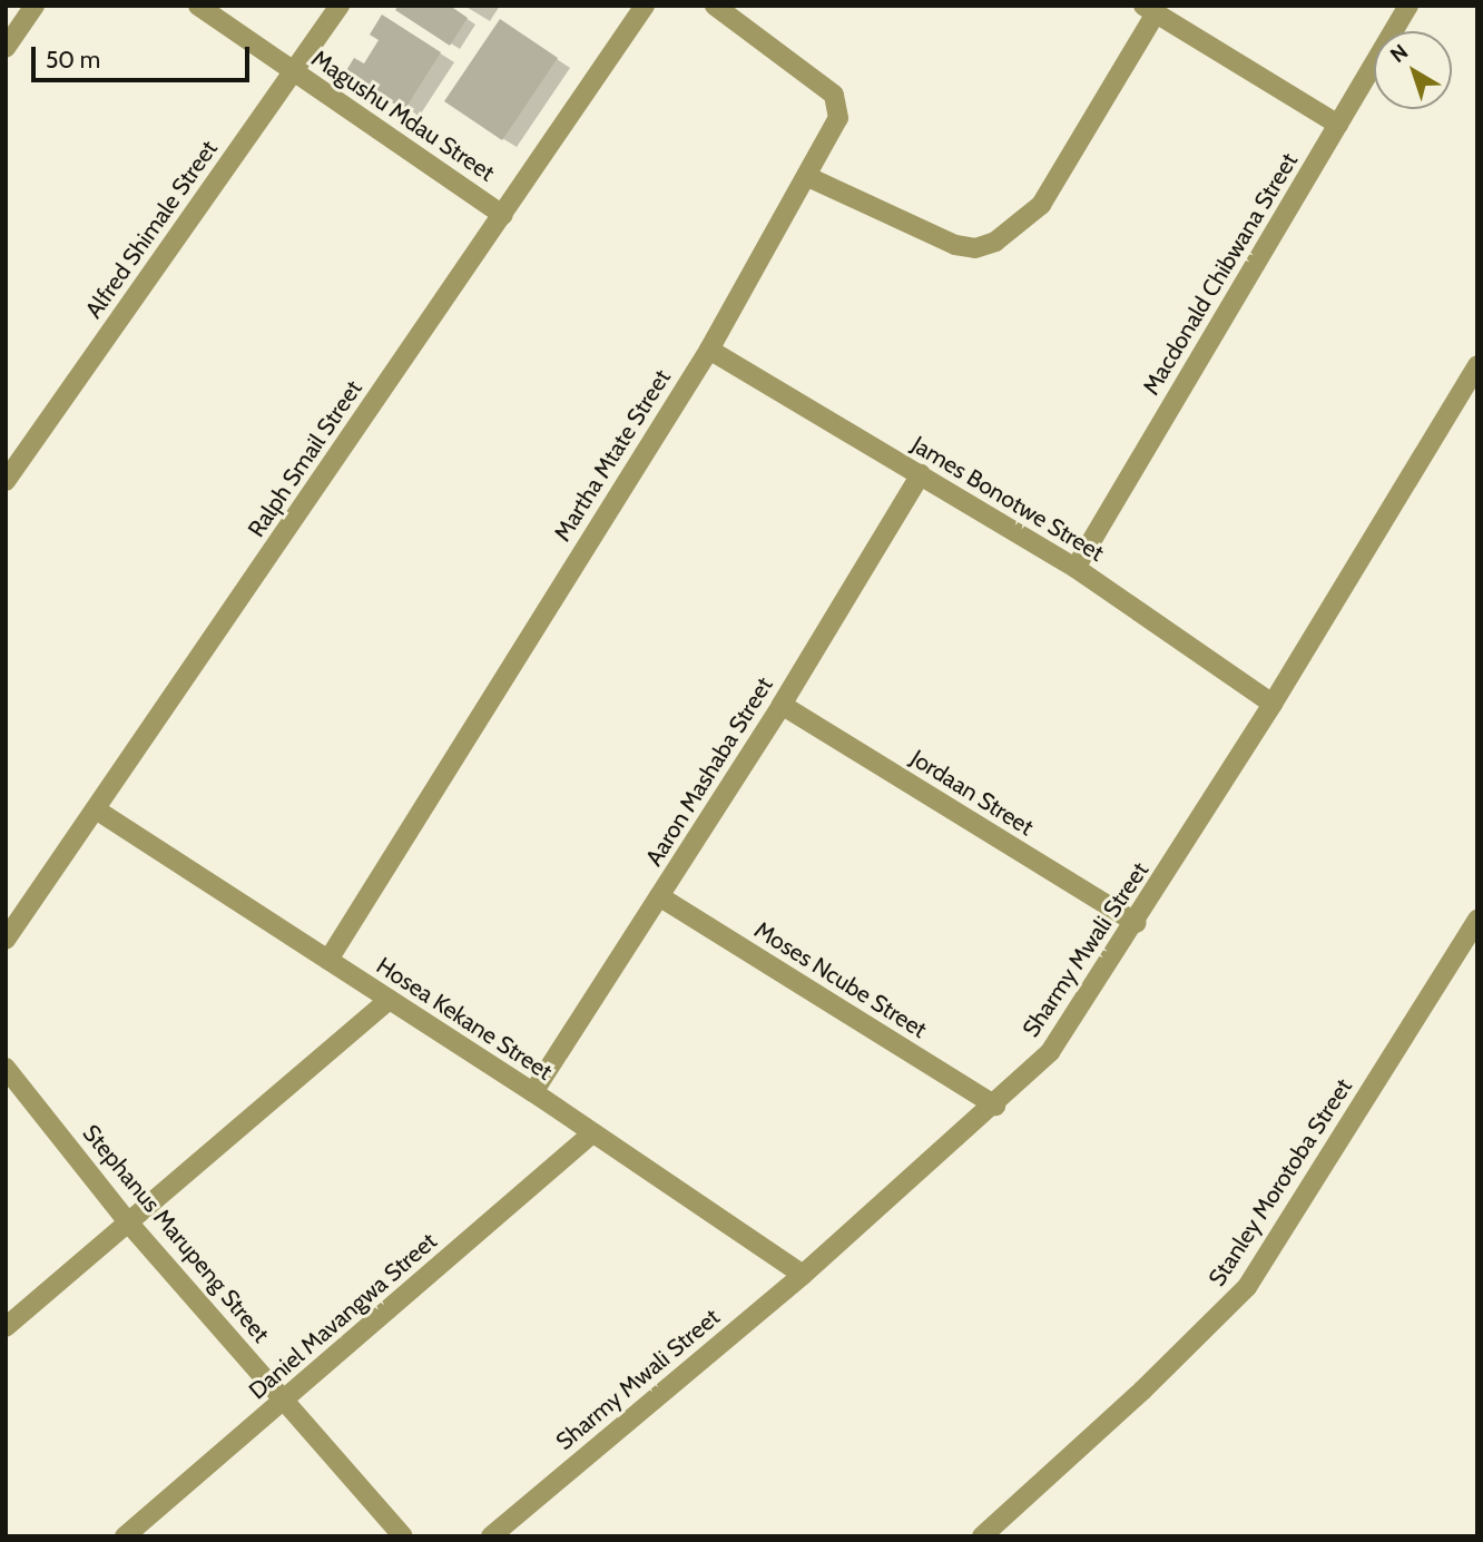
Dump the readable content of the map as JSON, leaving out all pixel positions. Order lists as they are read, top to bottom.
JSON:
{
  "streets": {
    "street": [
      "Magushu Mdau Street",
      "Alfred Shimale Street",
      "Macdonald Chibwana Street",
      "Martha Mtate Street",
      "Ralph Smail Street",
      "James Bonotwe Street",
      "Aaron Mashaba Street",
      "Jordaan Street",
      "Sharmy Mwali Street",
      "Moses Ncube Street",
      "Hosea Kekane Street",
      "Stanley Morotoba Street",
      "Stephanus Marupeng Street",
      "Daniel Mavangwa Street"
    ]
  },
  "crossings": [
    ["Magushu Mdau Street", "Alfred Shimale Street"],
    ["Magushu Mdau Street", "Ralph Smail Street"],
    ["Macdonald Chibwana Street", "James Bonotwe Street"],
    ["Martha Mtate Street", "James Bonotwe Street"],
    ["Martha Mtate Street", "Hosea Kekane Street"],
    ["Ralph Smail Street", "Hosea Kekane Street"],
    ["James Bonotwe Street", "Aaron Mashaba Street"],
    ["James Bonotwe Street", "Sharmy Mwali Street"],
    ["Aaron Mashaba Street", "Jordaan Street"],
    ["Aaron Mashaba Street", "Moses Ncube Street"],
    ["Aaron Mashaba Street", "Hosea Kekane Street"],
    ["Jordaan Street", "Sharmy Mwali Street"],
    ["Sharmy Mwali Street", "Moses Ncube Street"],
    ["Sharmy Mwali Street", "Hosea Kekane Street"],
    ["Hosea Kekane Street", "Daniel Mavangwa Street"],
    ["Stephanus Marupeng Street", "Daniel Mavangwa Street"]
  ],
  "scale_bar": "50 m",
  "north": "top left"
}
